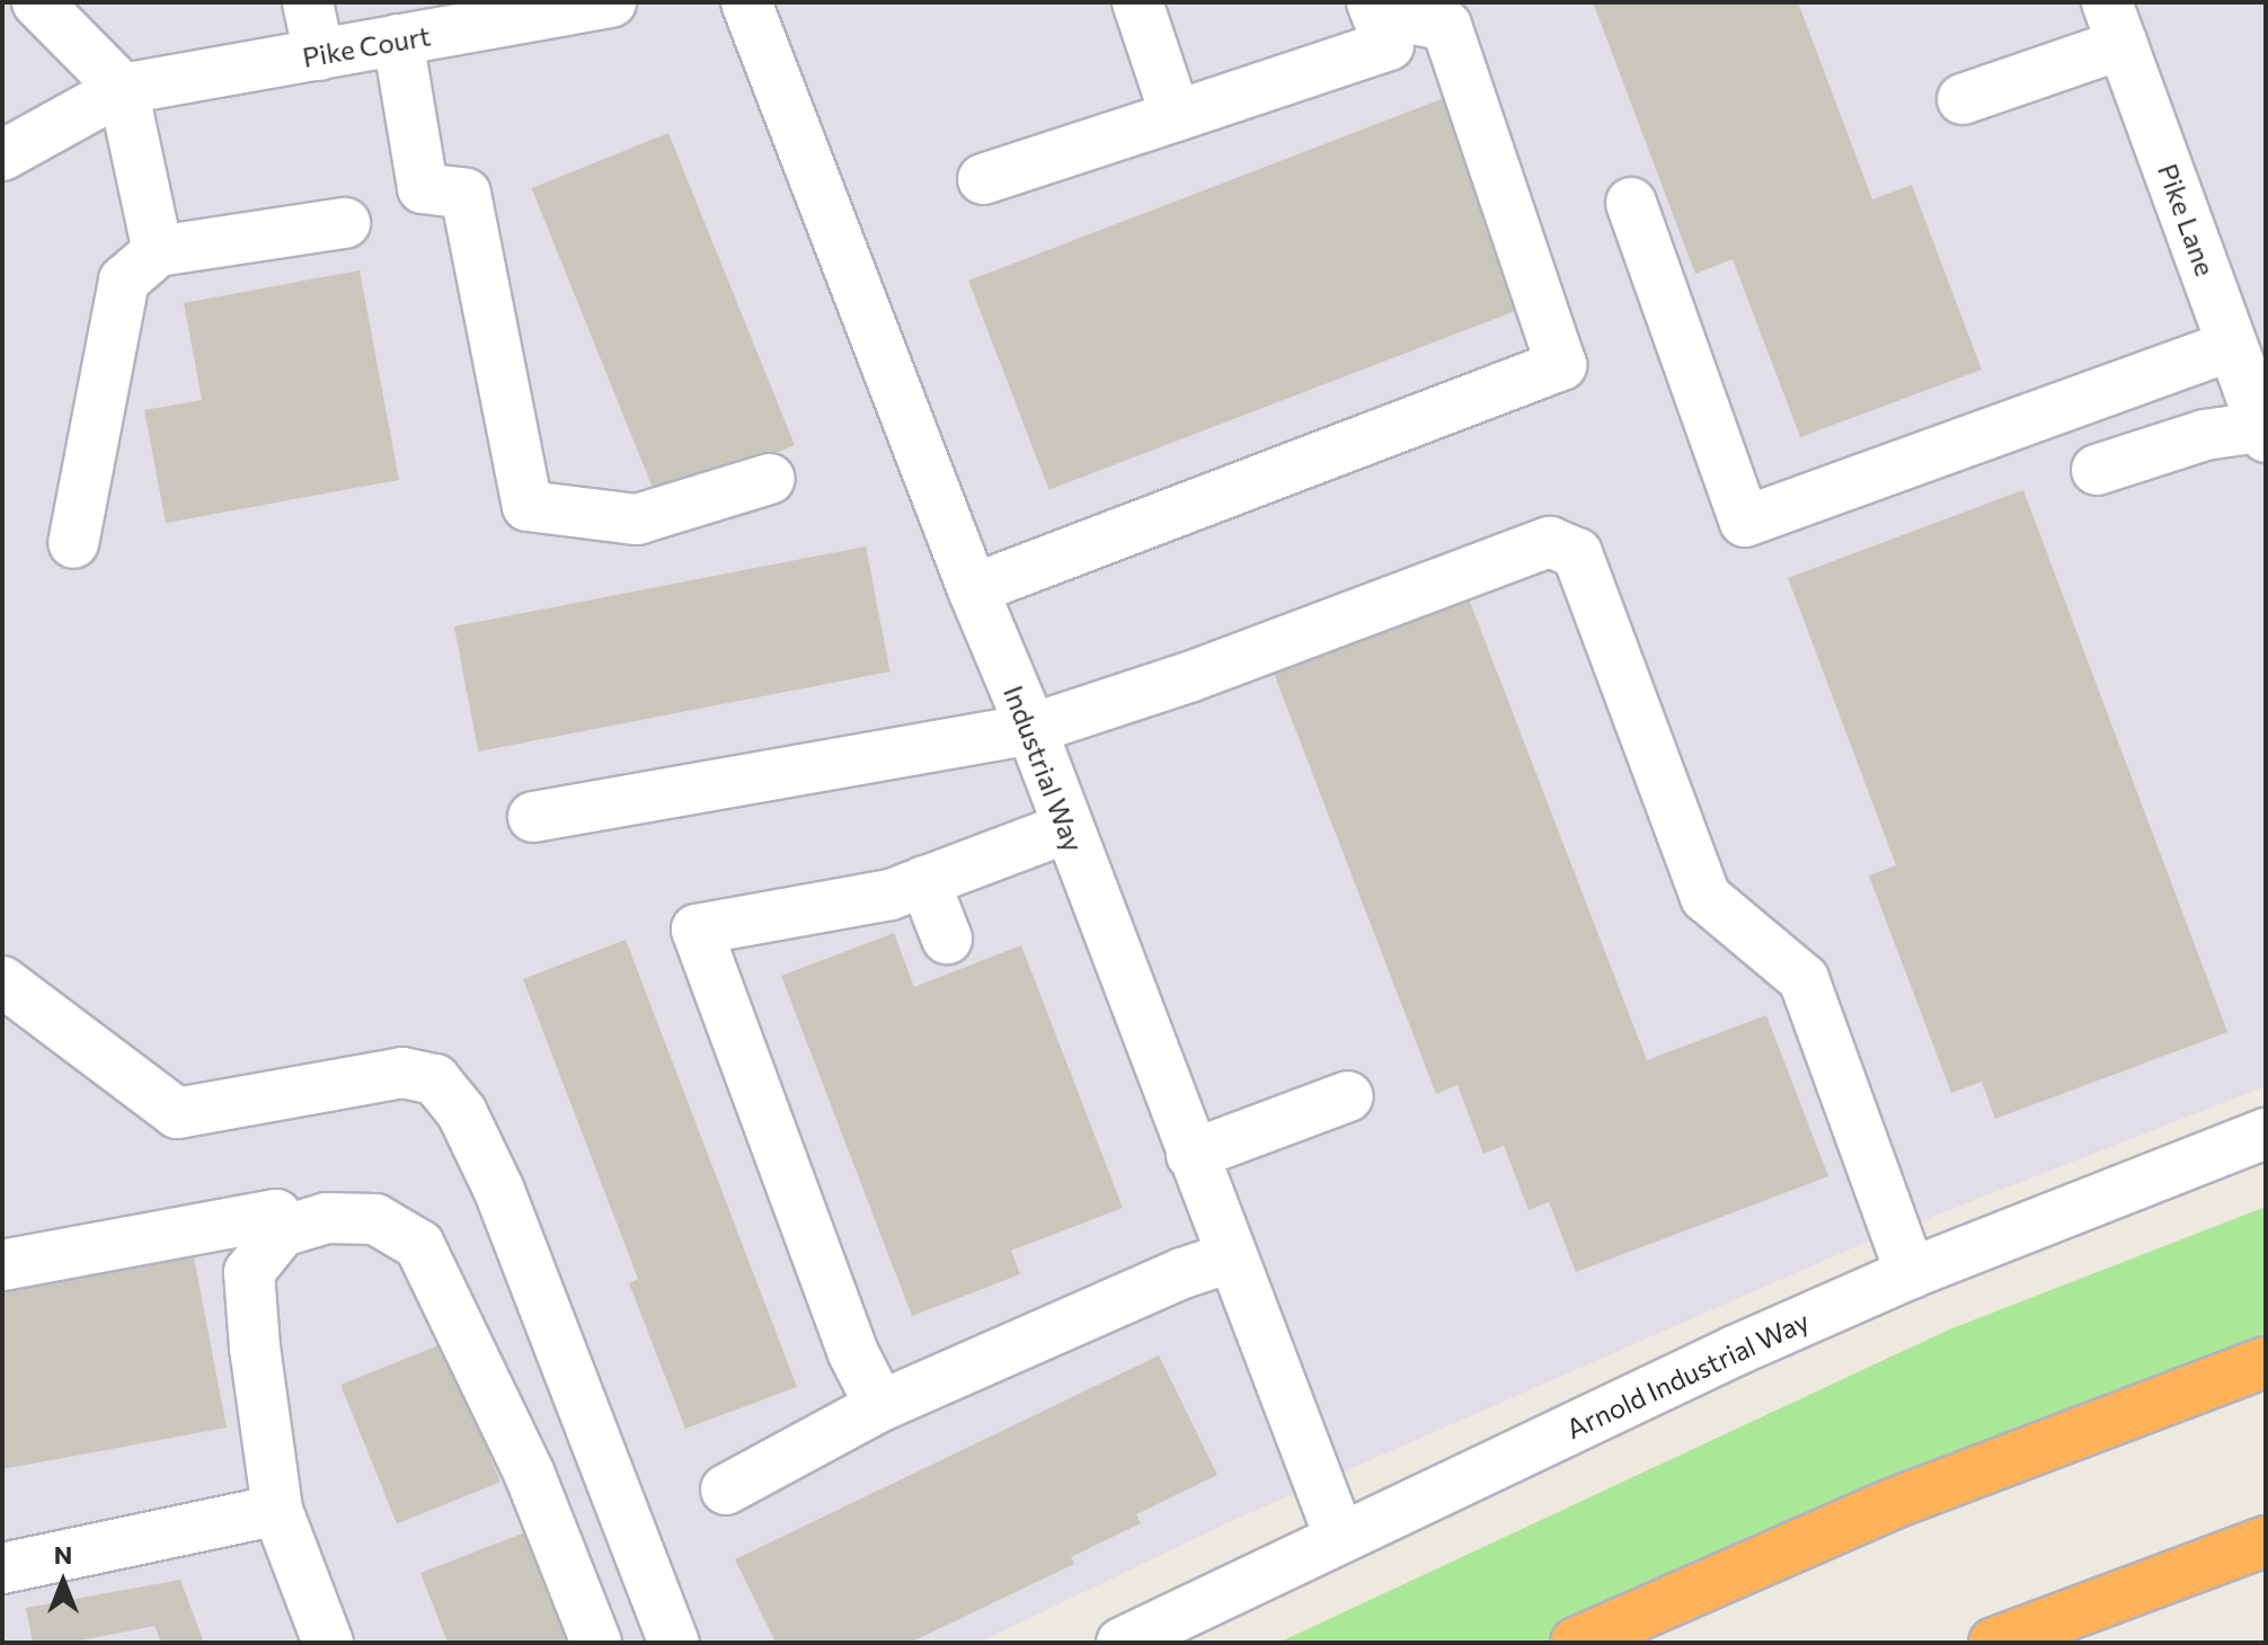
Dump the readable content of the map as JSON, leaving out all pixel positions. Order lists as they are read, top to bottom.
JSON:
{
  "streets": {
    "street": [
      "Pike Court",
      "Pike Lane",
      "Industrial Way",
      "Arnold Industrial Way"
    ]
  },
  "crossings": [
    ["Industrial Way", "Arnold Industrial Way"]
  ],
  "north": "top"
}
